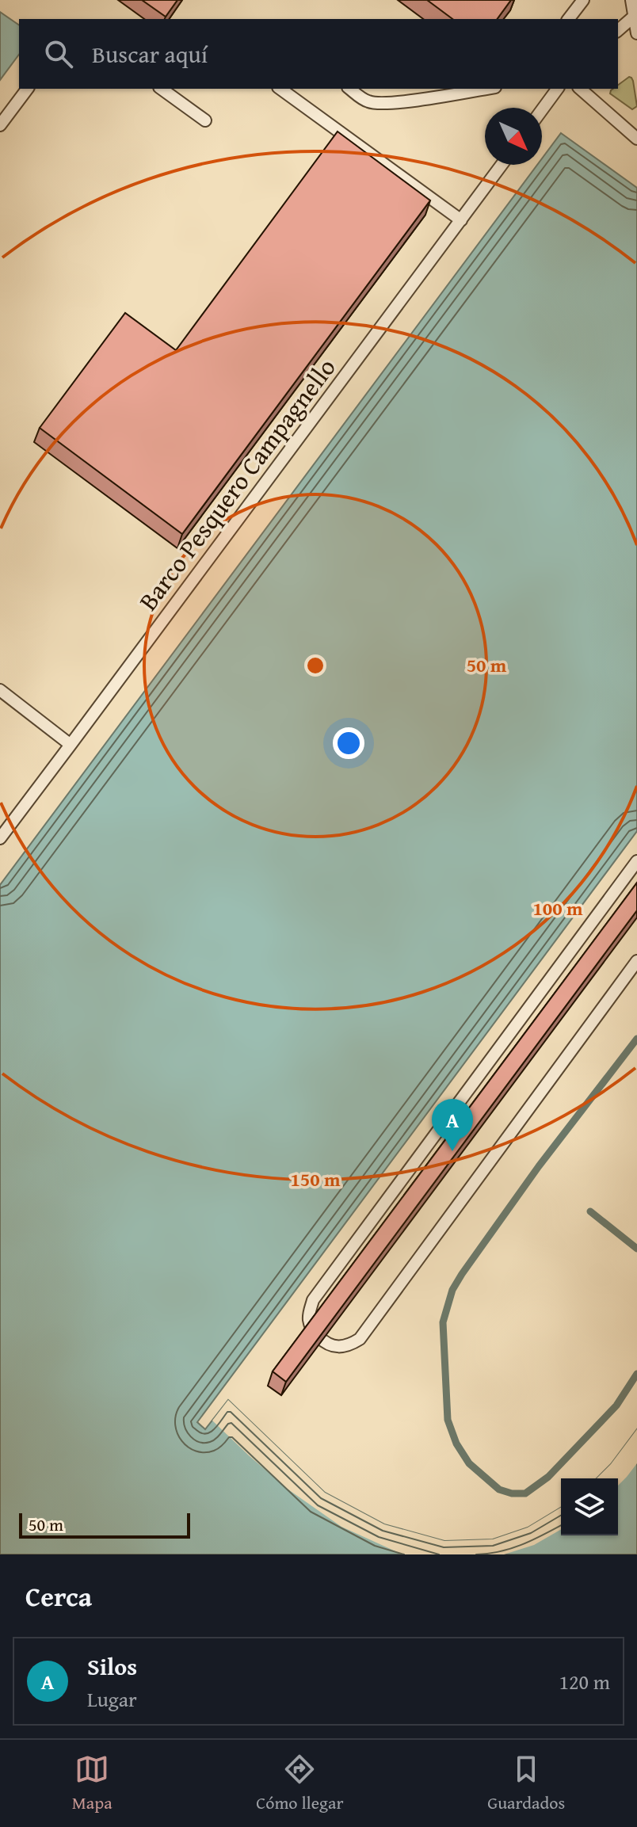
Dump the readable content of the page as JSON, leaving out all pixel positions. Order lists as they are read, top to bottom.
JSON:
{
  "streets": {
    "lane": ["Barco Pesquero Campagnello"]
  },
  "scale_bar": "50 m",
  "north": "bottom right",
  "page": {
    "search": "Buscar aquí",
    "pins": "A",
    "scale": "50 m",
    "heading": "Cerca",
    "list": [
      {
        "mark": "A",
        "name": "Silos",
        "note": "Lugar",
        "value": "120 m"
      }
    ],
    "nav": ["Mapa", "Cómo llegar", "Guardados"]
  },
  "rings": ["50 m", "100 m", "150 m"]
}
